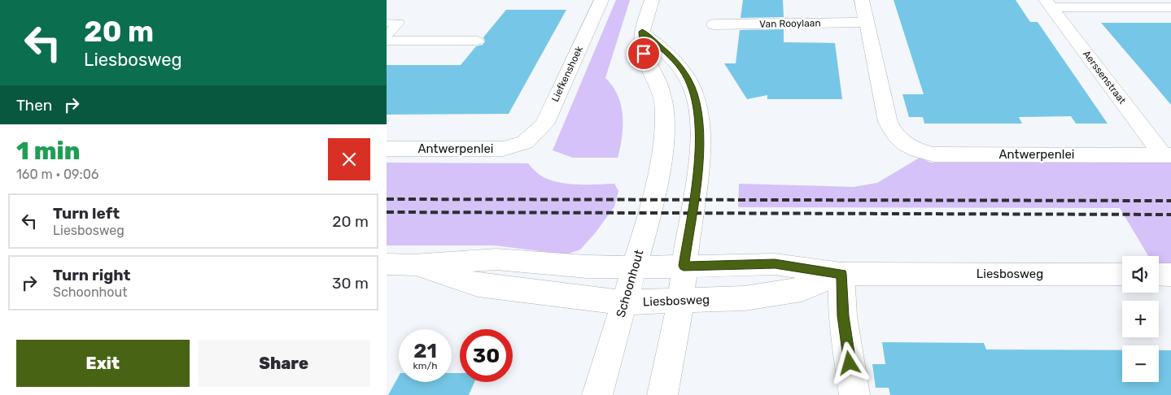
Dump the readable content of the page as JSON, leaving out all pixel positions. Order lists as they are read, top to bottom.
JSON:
{
  "streets": {
    "street": [
      "Van Rooylaan",
      "Liefkenshoek",
      "Aerssenstraat",
      "Antwerpenlei",
      "Liesbosweg",
      "Schoonhout"
    ]
  },
  "crossings": [
    ["Van Rooylaan", "Antwerpenlei"],
    ["Liefkenshoek", "Antwerpenlei"],
    ["Aerssenstraat", "Antwerpenlei"],
    ["Liesbosweg", "Schoonhout"]
  ],
  "page": {
    "turn": ["20 m", "Liesbosweg"],
    "then": "Then",
    "heading": ["1 min", "160 m · 09:06"],
    "list": [
      {
        "name": "Turn left",
        "note": "Liesbosweg",
        "value": "20 m"
      },
      {
        "name": "Turn right",
        "note": "Schoonhout",
        "value": "30 m"
      }
    ],
    "map_buttons": ["+", "−"],
    "speed": "21 km/h",
    "limit": "30",
    "buttons": ["Exit", "Share"]
  }
}
